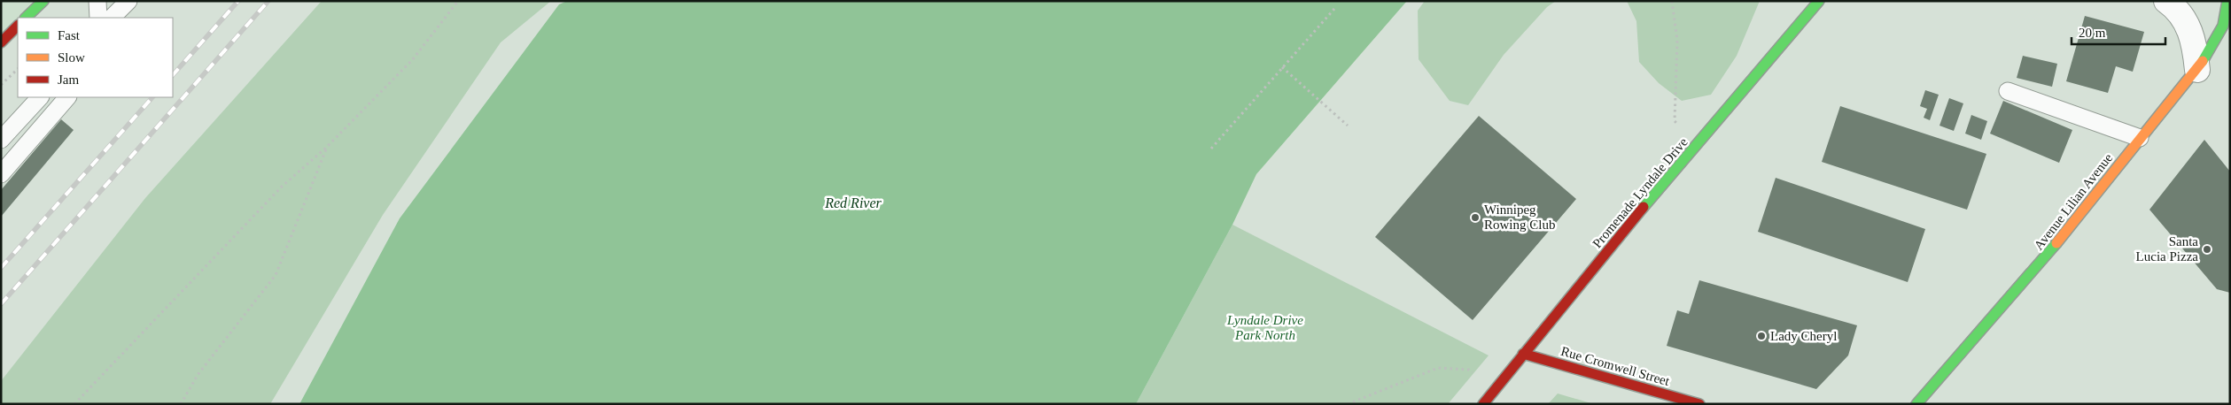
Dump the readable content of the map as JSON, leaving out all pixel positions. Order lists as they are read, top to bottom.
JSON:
{
  "streets": {
    "street": ["Promenade Lyndale Drive", "Avenue Lilian Avenue", "Rue Cromwell Street"]
  },
  "crossings": [
    ["Promenade Lyndale Drive", "Rue Cromwell Street"]
  ],
  "water": ["Red River"],
  "parks": ["Lyndale Drive Park North"],
  "places": ["Winnipeg Rowing Club", "Santa Lucia Pizza", "Lady Cheryl"],
  "legend": ["Fast", "Slow", "Jam"],
  "scale_bar": "20 m"
}
